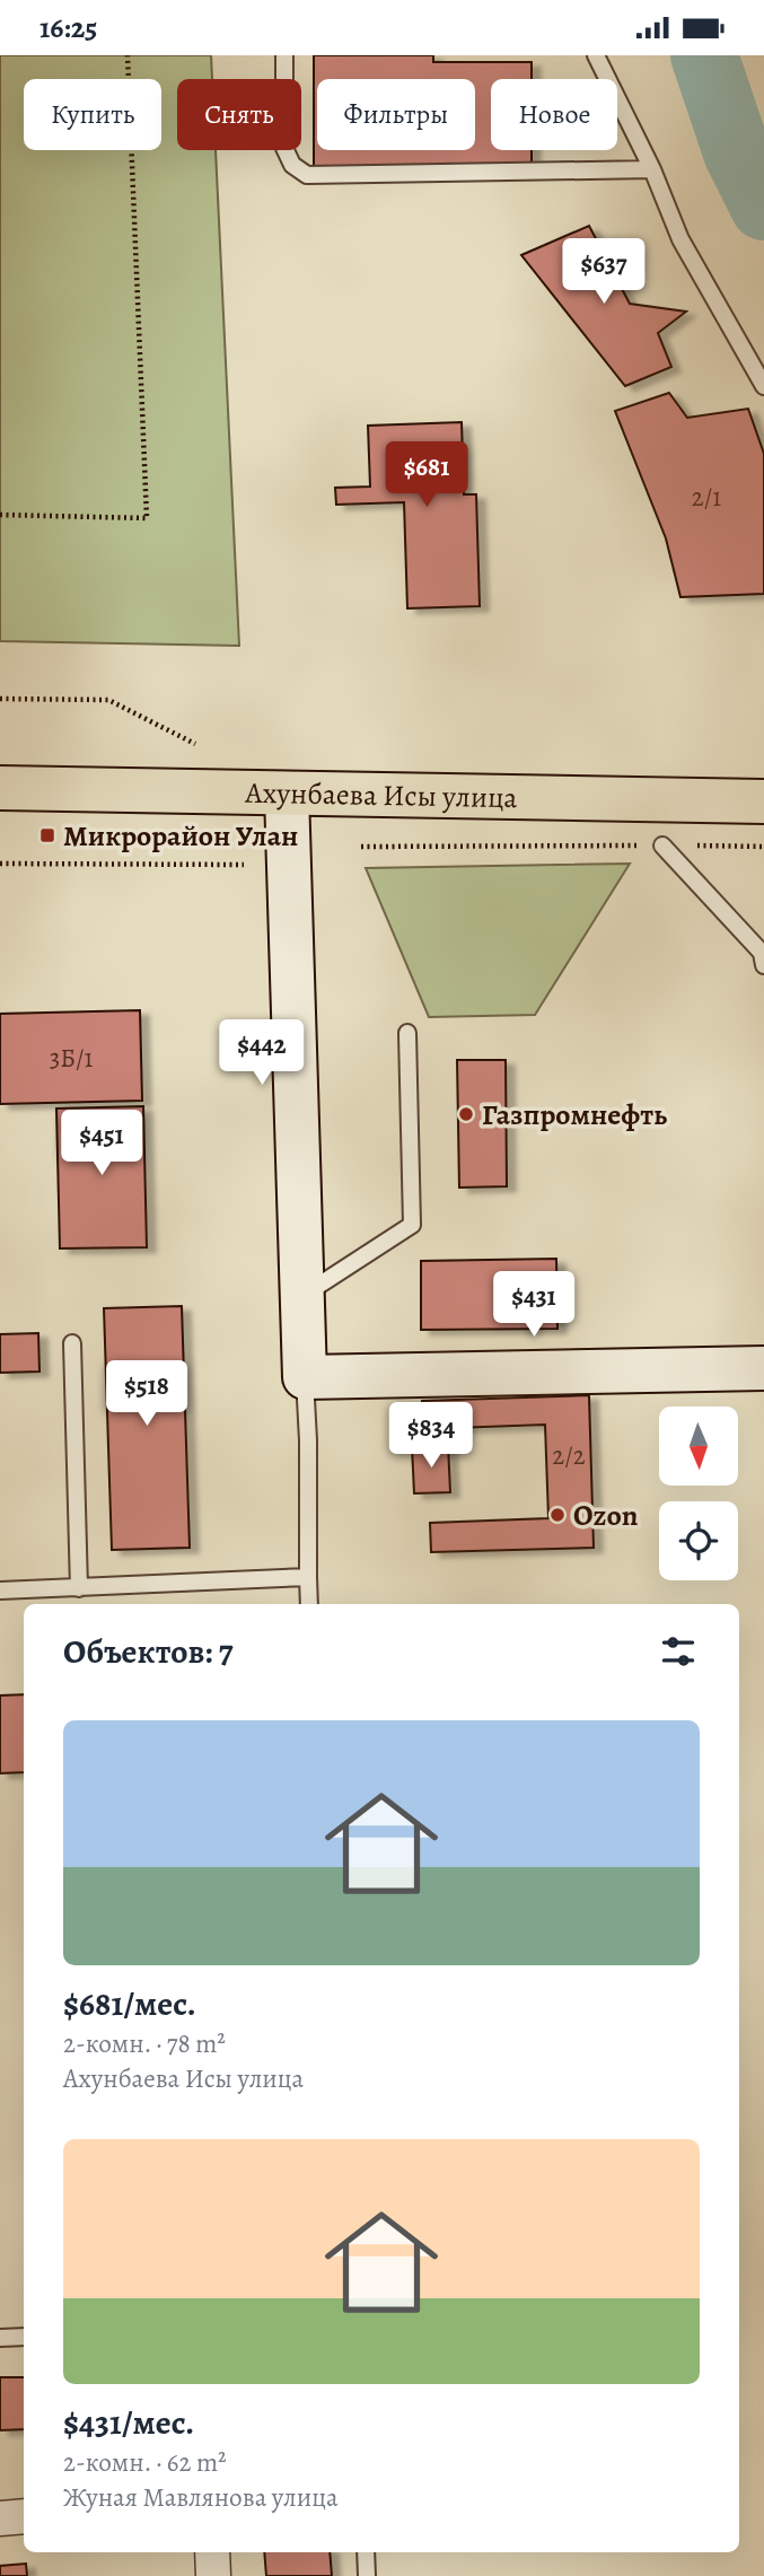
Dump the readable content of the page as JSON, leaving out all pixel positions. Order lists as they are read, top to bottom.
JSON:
{
  "streets": {
    "main road": ["Ахунбаева Исы улица"]
  },
  "places": {
    "transit": ["Микрорайон Улан"],
    "other": ["Газпромнефть", "Ozon"]
  },
  "house_numbers": ["2/1", "3Б/1", "2/2"],
  "north": "bottom",
  "page": {
    "status": "16:25",
    "chip": [
      "Купить",
      "Снять",
      "Фильтры",
      "Новое"
    ],
    "price": [
      "$637",
      "$681",
      "$442",
      "$451",
      "$431",
      "$518",
      "$834"
    ],
    "heading": "Объектов: 7",
    "list": [
      {
        "name": "$681/мес.",
        "note": "2-комн. · 78 m² · Ахунбаева Исы улица"
      },
      {
        "name": "$431/мес.",
        "note": "2-комн. · 62 m² · Жуная Мавлянова улица"
      }
    ]
  }
}
